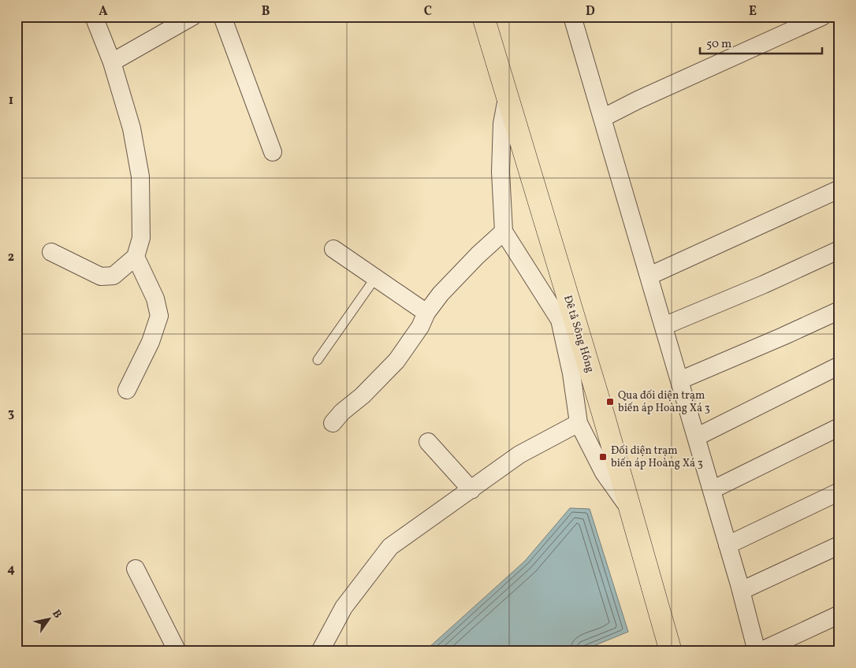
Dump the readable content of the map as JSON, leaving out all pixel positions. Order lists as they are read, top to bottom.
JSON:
{
  "streets": {
    "main road": ["Đê tả Sông Hồng"]
  },
  "places": {
    "transit": ["Qua đối diện trạm biến áp Hoàng Xá 3", "Đối diện trạm biến áp Hoàng Xá 3"]
  },
  "scale_bar": "50 m",
  "north": "top right",
  "grid": {
    "columns": [
      "A",
      "B",
      "C",
      "D",
      "E"
    ],
    "rows": [
      "1",
      "2",
      "3",
      "4"
    ]
  }
}
